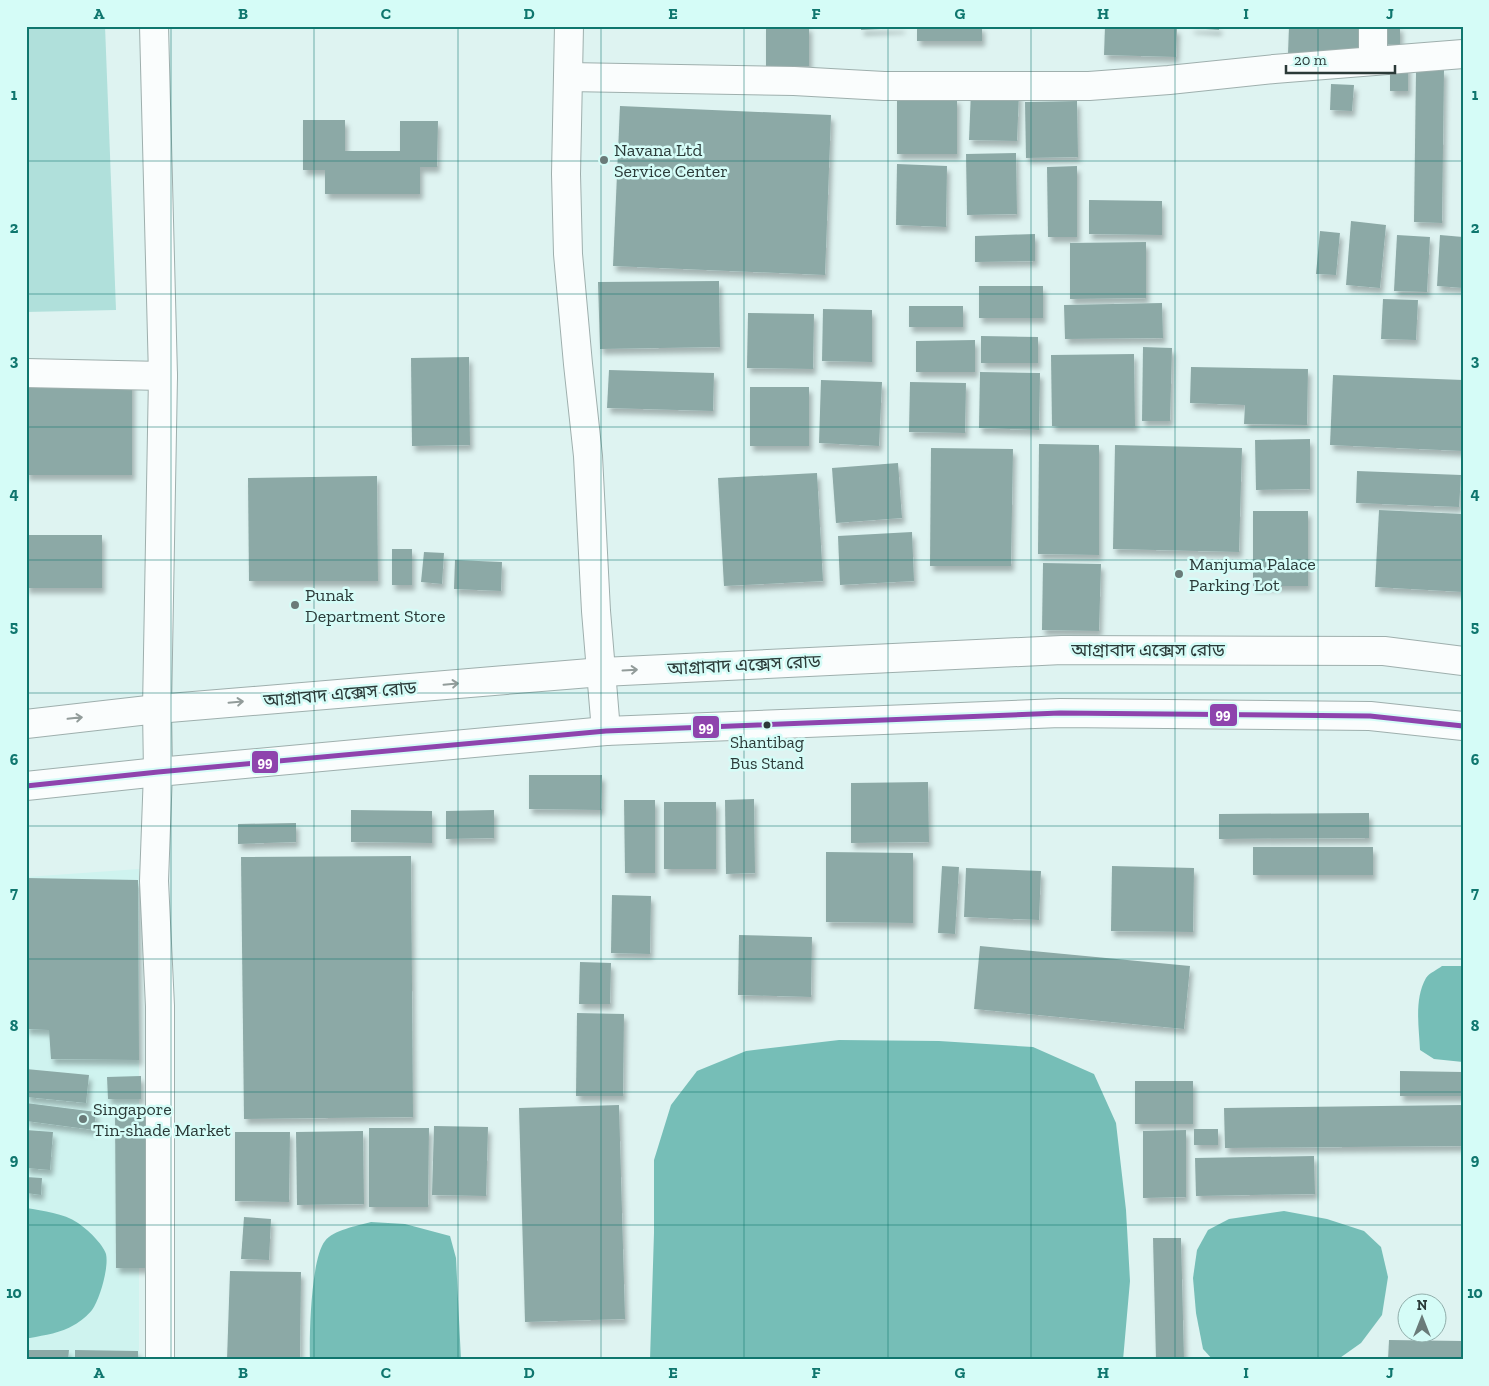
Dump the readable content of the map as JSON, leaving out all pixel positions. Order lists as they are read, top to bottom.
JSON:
{
  "streets": {
    "street": ["আগ্রাবাদ এক্সেস রোড"]
  },
  "places": [
    "Navana Ltd Service Center",
    "Manjuma Palace Parking Lot",
    "Punak Department Store",
    "Shantibag Bus Stand",
    "Singapore Tin-shade Market"
  ],
  "lines": ["transit line 99"],
  "scale_bar": "20 m",
  "north": "top",
  "grid": {
    "columns": [
      "A",
      "B",
      "C",
      "D",
      "E",
      "F",
      "G",
      "H",
      "I",
      "J"
    ],
    "rows": [
      "1",
      "2",
      "3",
      "4",
      "5",
      "6",
      "7",
      "8",
      "9",
      "10"
    ]
  }
}
